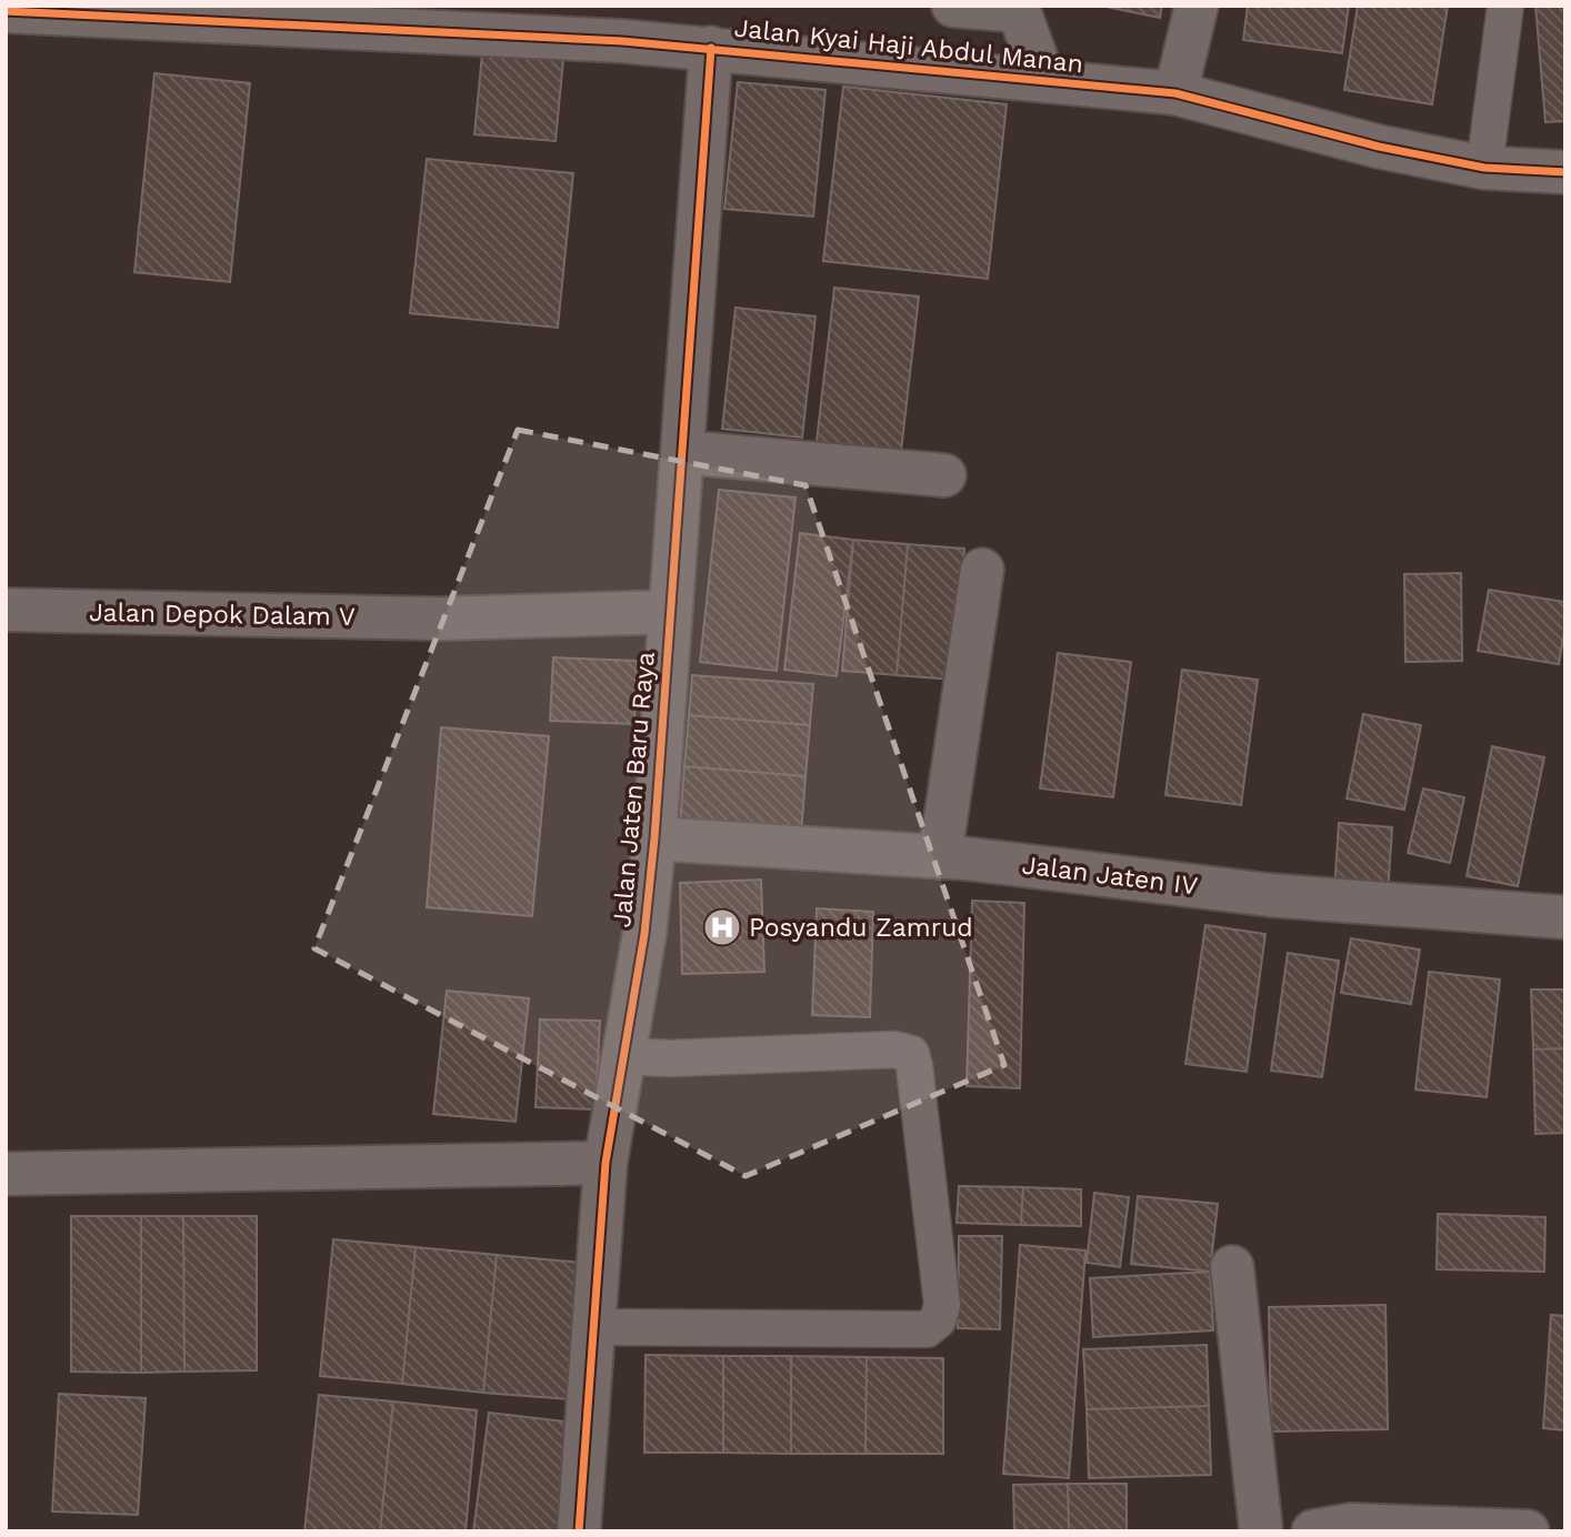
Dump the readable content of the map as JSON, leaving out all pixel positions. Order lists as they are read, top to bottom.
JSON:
{
  "streets": {
    "street": [
      "Jalan Kyai Haji Abdul Manan",
      "Jalan Depok Dalam V",
      "Jalan Jaten Baru Raya",
      "Jalan Jaten IV"
    ]
  },
  "crossings": [
    ["Jalan Kyai Haji Abdul Manan", "Jalan Jaten Baru Raya"],
    ["Jalan Depok Dalam V", "Jalan Jaten Baru Raya"],
    ["Jalan Jaten Baru Raya", "Jalan Jaten IV"]
  ],
  "places": {
    "hospital": ["Posyandu Zamrud"]
  }
}
